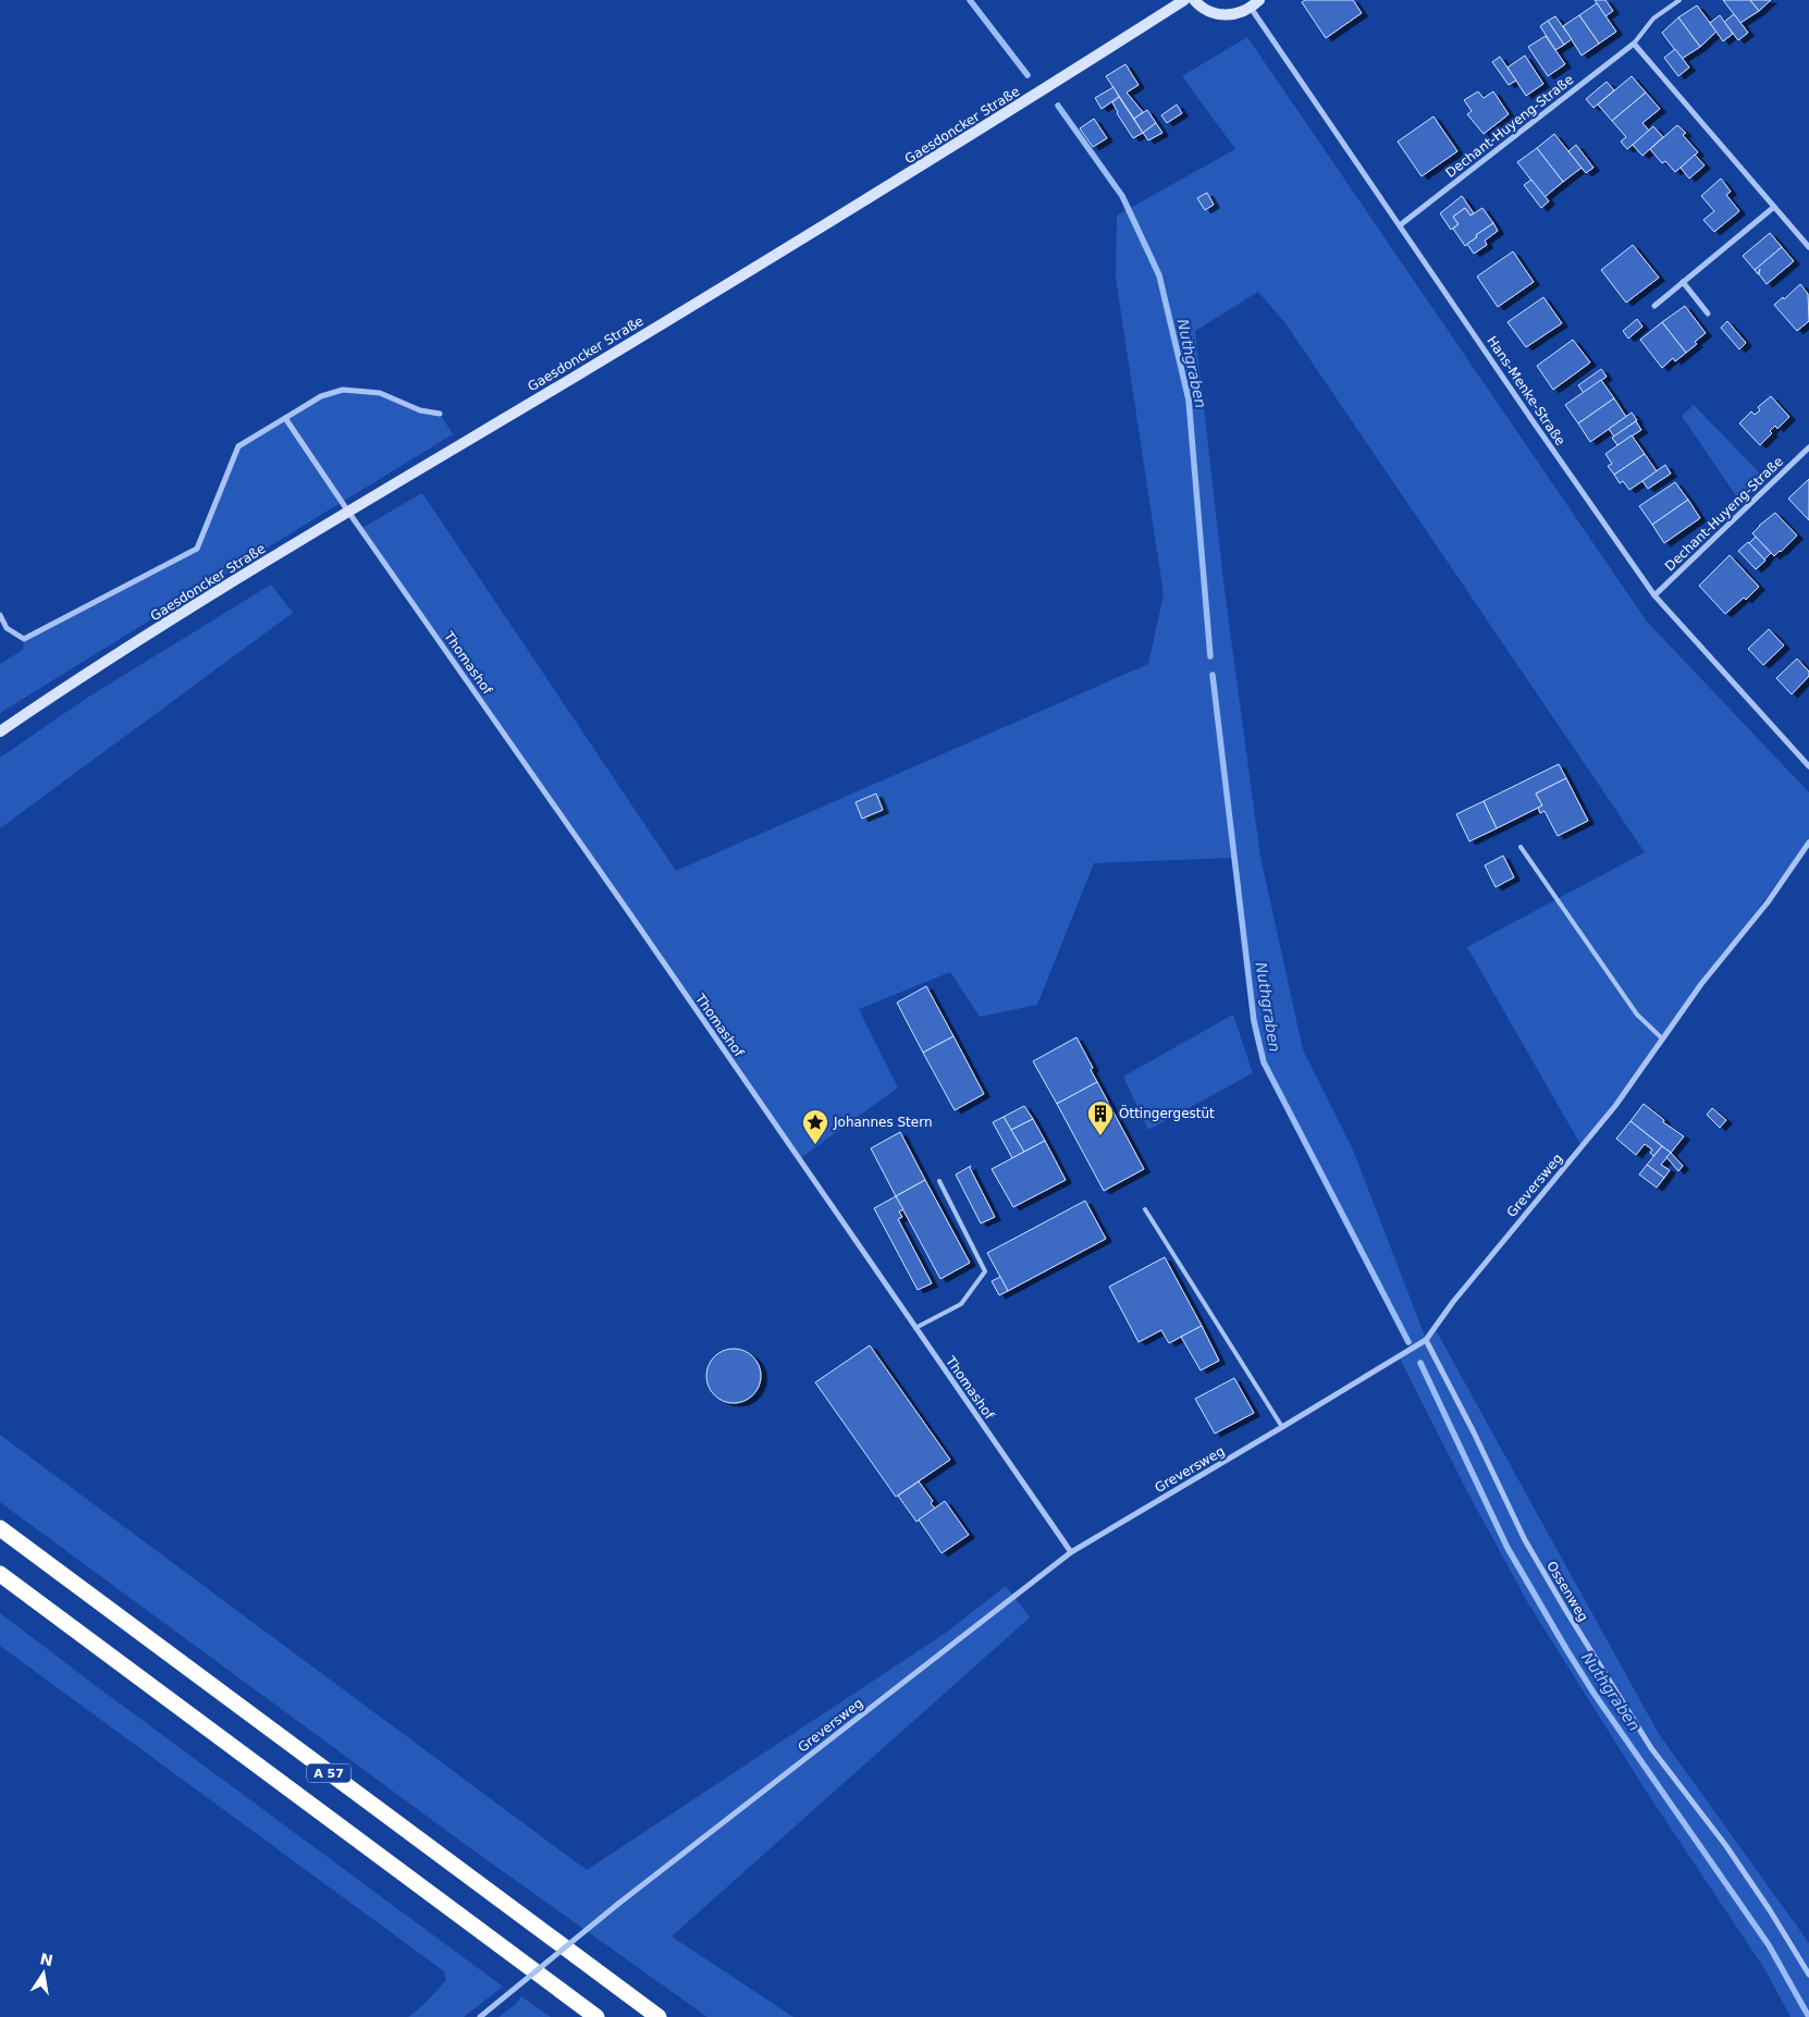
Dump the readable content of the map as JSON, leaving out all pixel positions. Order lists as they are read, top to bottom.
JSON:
{
  "streets": {
    "highway": ["A 57"],
    "main road": ["Gaesdoncker Straße"],
    "street": [
      "Dechant-Huyeng-Straße",
      "Hans-Menke-Straße",
      "Thomashof",
      "Greversweg",
      "Ossenweg"
    ]
  },
  "crossings": [
    ["Gaesdoncker Straße", "Thomashof"],
    ["Dechant-Huyeng-Straße", "Hans-Menke-Straße"],
    ["Thomashof", "Greversweg"],
    ["Greversweg", "Ossenweg"]
  ],
  "water": ["Nuthgraben"],
  "places": {
    "building": ["Öttingergestüt"],
    "place": ["Johannes Stern"]
  },
  "north": "top"
}
